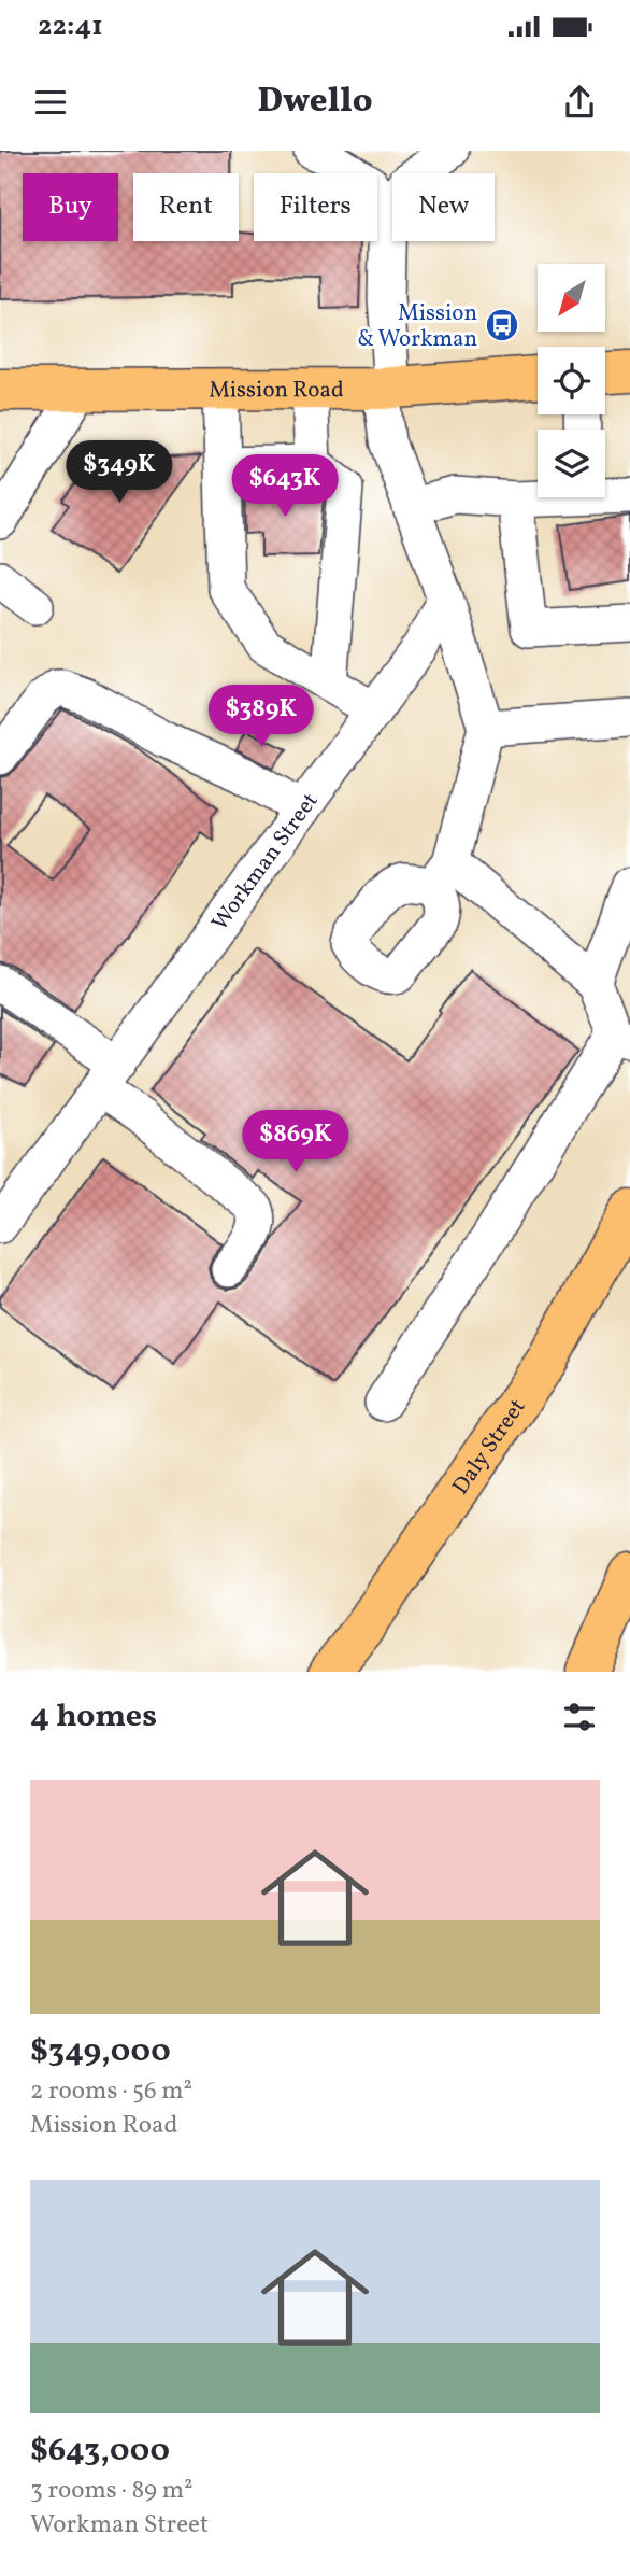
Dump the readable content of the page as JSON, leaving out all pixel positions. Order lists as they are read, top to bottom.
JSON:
{
  "streets": {
    "main road": ["Mission Road", "Daly Street"],
    "street": ["Workman Street"]
  },
  "places": {
    "bus stop": ["Mission & Workman"]
  },
  "north": "bottom left",
  "page": {
    "status": "22:41",
    "header": "Dwello",
    "chip": [
      "Buy",
      "Rent",
      "Filters",
      "New"
    ],
    "price": [
      "$349K",
      "$643K",
      "$389K",
      "$869K"
    ],
    "heading": "4 homes",
    "list": [
      {
        "name": "$349,000",
        "note": "2 rooms · 56 m² · Mission Road"
      },
      {
        "name": "$643,000",
        "note": "3 rooms · 89 m² · Workman Street"
      }
    ]
  }
}
